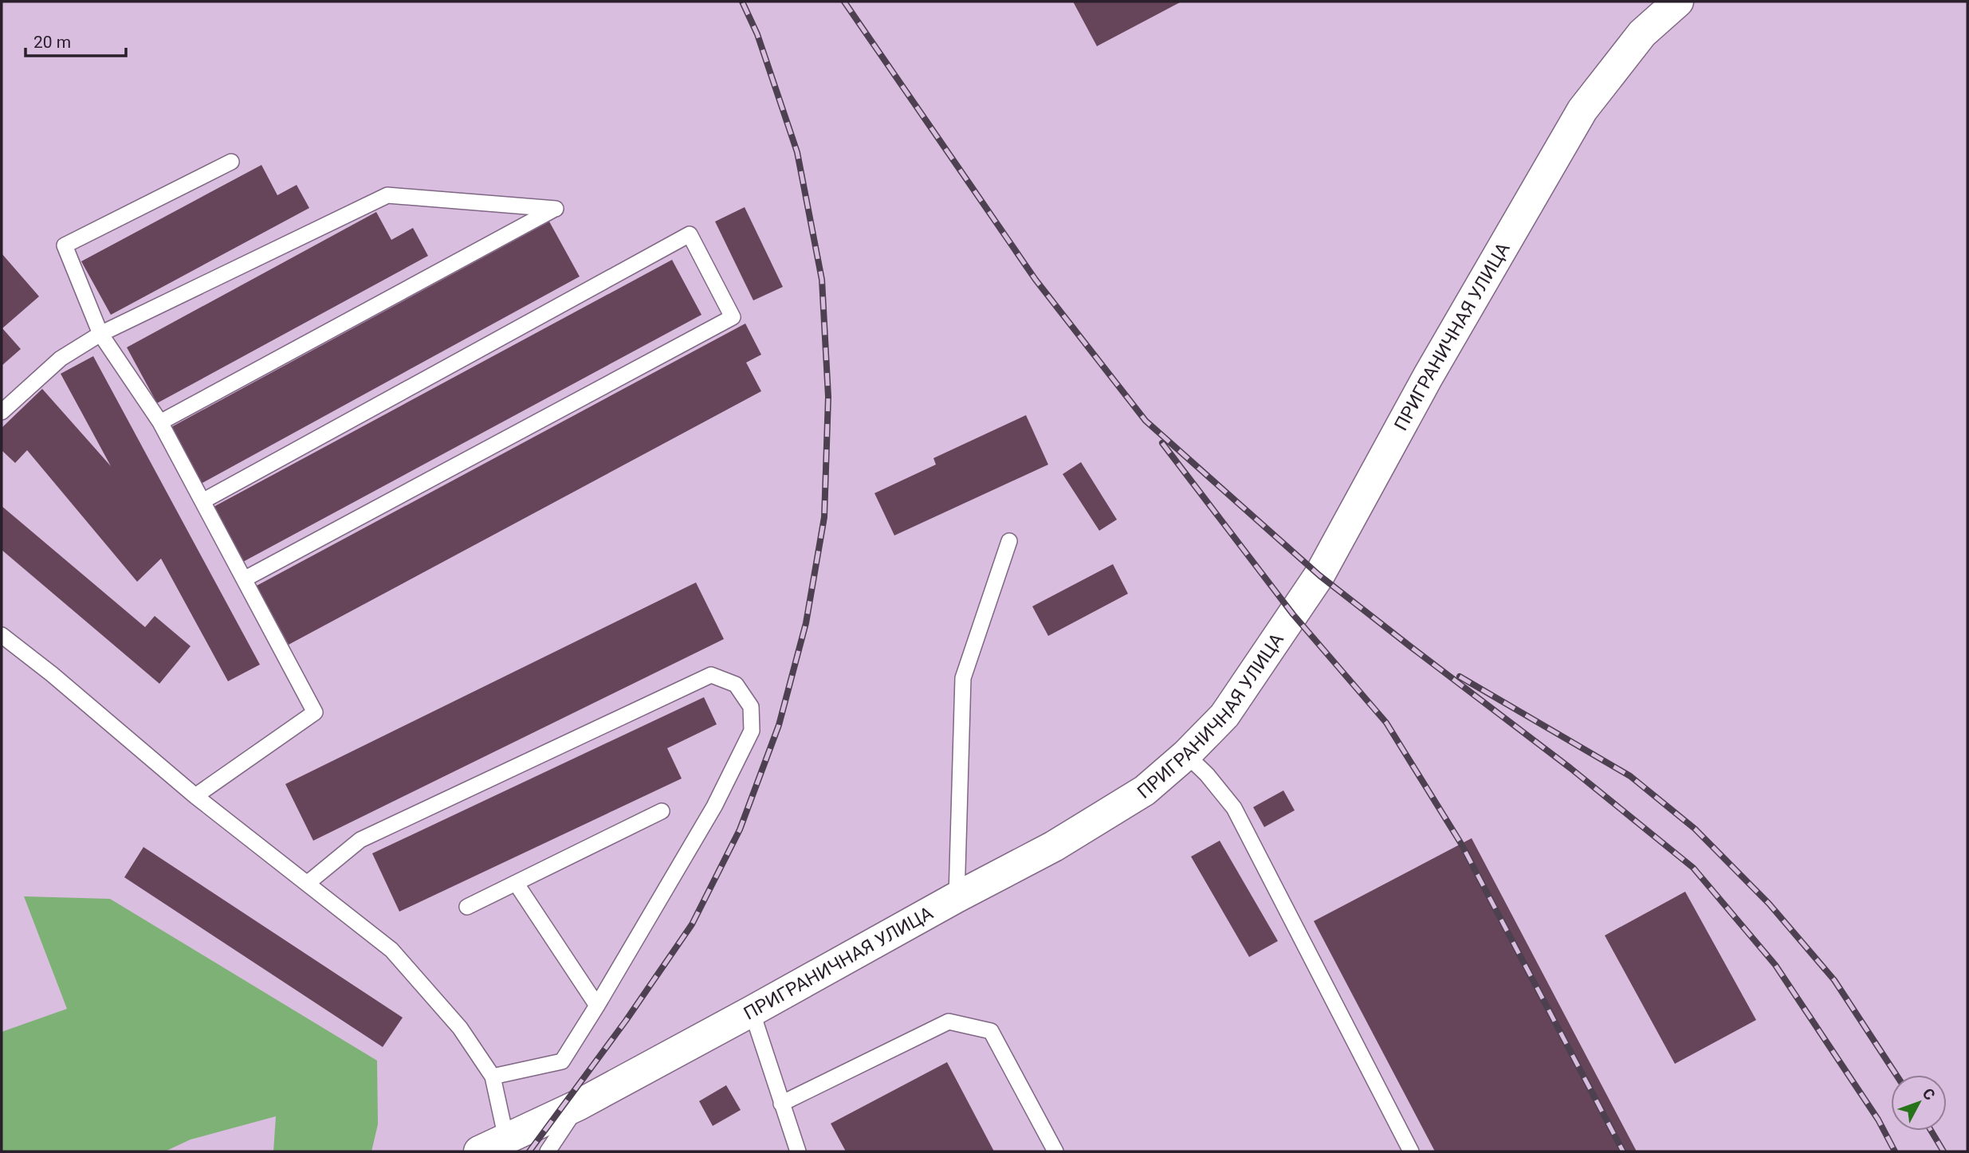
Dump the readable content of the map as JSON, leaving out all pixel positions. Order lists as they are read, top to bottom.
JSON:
{
  "streets": {
    "street": ["ПРИГРАНИЧНАЯ УЛИЦА"]
  },
  "scale_bar": "20 m",
  "north": "top right"
}
